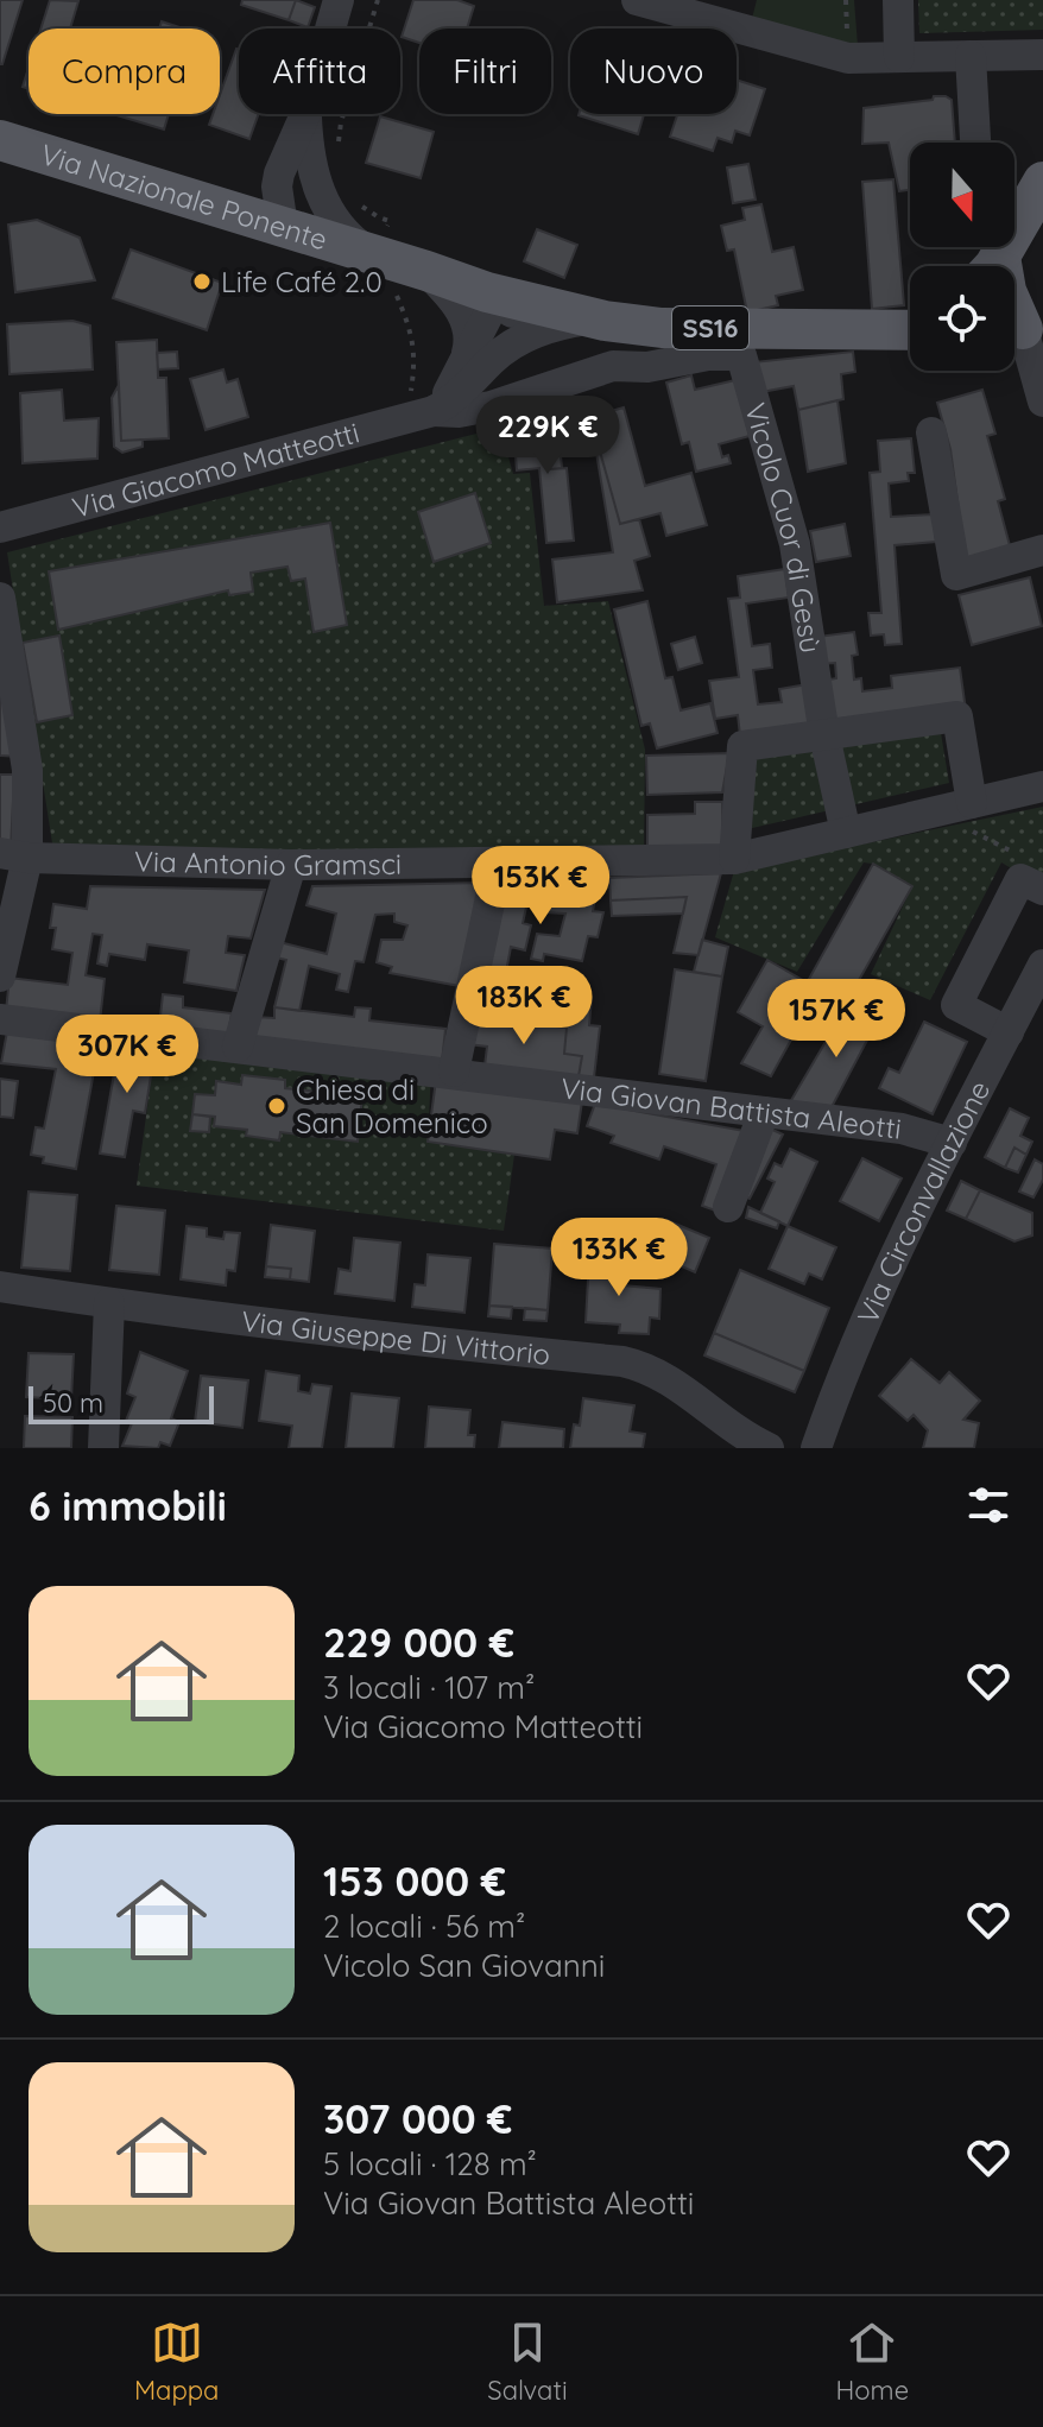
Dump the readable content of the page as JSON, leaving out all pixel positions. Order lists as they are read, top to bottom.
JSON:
{
  "streets": {
    "main road": ["Via Nazionale Ponente", "SS16"],
    "street": [
      "Via Giacomo Matteotti",
      "Vicolo Cuor di Gesù",
      "Via Antonio Gramsci",
      "Via Giovan Battista Aleotti",
      "Via Circonvallazione",
      "Via Giuseppe Di Vittorio"
    ]
  },
  "crossings": [
    ["Via Nazionale Ponente", "Via Giacomo Matteotti"],
    ["Via Giacomo Matteotti", "Vicolo Cuor di Gesù"],
    ["Via Giovan Battista Aleotti", "Via Circonvallazione"]
  ],
  "places": ["Life Café 2.0", "Chiesa di San Domenico"],
  "scale_bar": "50 m",
  "north": "bottom",
  "page": {
    "chip": [
      "Compra",
      "Affitta",
      "Filtri",
      "Nuovo"
    ],
    "price": [
      "229K €",
      "153K €",
      "183K €",
      "157K €",
      "307K €",
      "133K €"
    ],
    "scale": "50 m",
    "heading": "6 immobili",
    "list": [
      {
        "name": "229 000 €",
        "note": "3 locali · 107 m² · Via Giacomo Matteotti"
      },
      {
        "name": "153 000 €",
        "note": "2 locali · 56 m² · Vicolo San Giovanni"
      },
      {
        "name": "307 000 €",
        "note": "5 locali · 128 m² · Via Giovan Battista Aleotti"
      }
    ],
    "tabs": ["Mappa", "Salvati", "Home"]
  }
}
